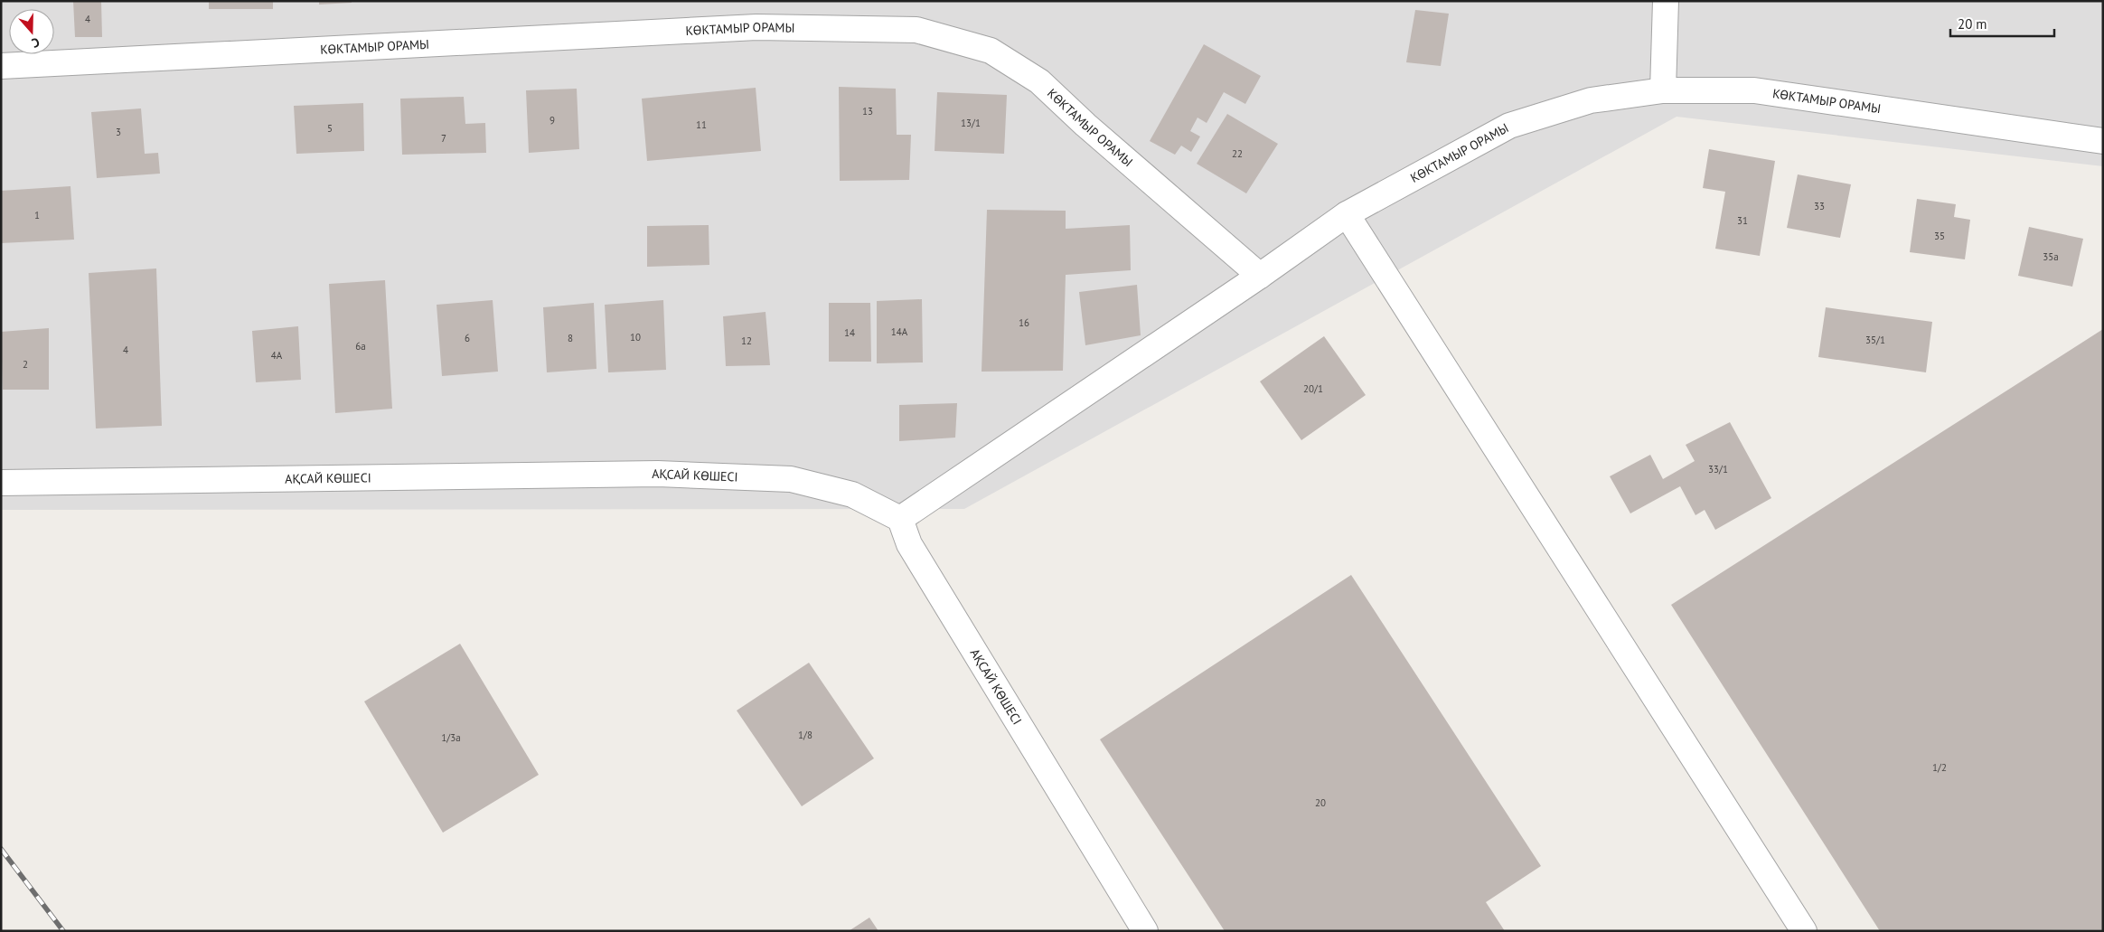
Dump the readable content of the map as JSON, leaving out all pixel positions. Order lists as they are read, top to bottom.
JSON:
{
  "streets": {
    "street": ["КӨКТАМЫР ОРАМЫ", "АҚСАЙ КӨШЕСІ"]
  },
  "house_numbers": [
    "4",
    "13",
    "9",
    "13/1",
    "11",
    "5",
    "3",
    "7",
    "22",
    "33",
    "1",
    "31",
    "35",
    "35а",
    "16",
    "14А",
    "14",
    "10",
    "6",
    "8",
    "35/1",
    "12",
    "6а",
    "4",
    "4А",
    "2",
    "20/1",
    "33/1",
    "1/8",
    "1/3а",
    "1/2",
    "20"
  ],
  "scale_bar": "20 m",
  "north": "bottom"
}
